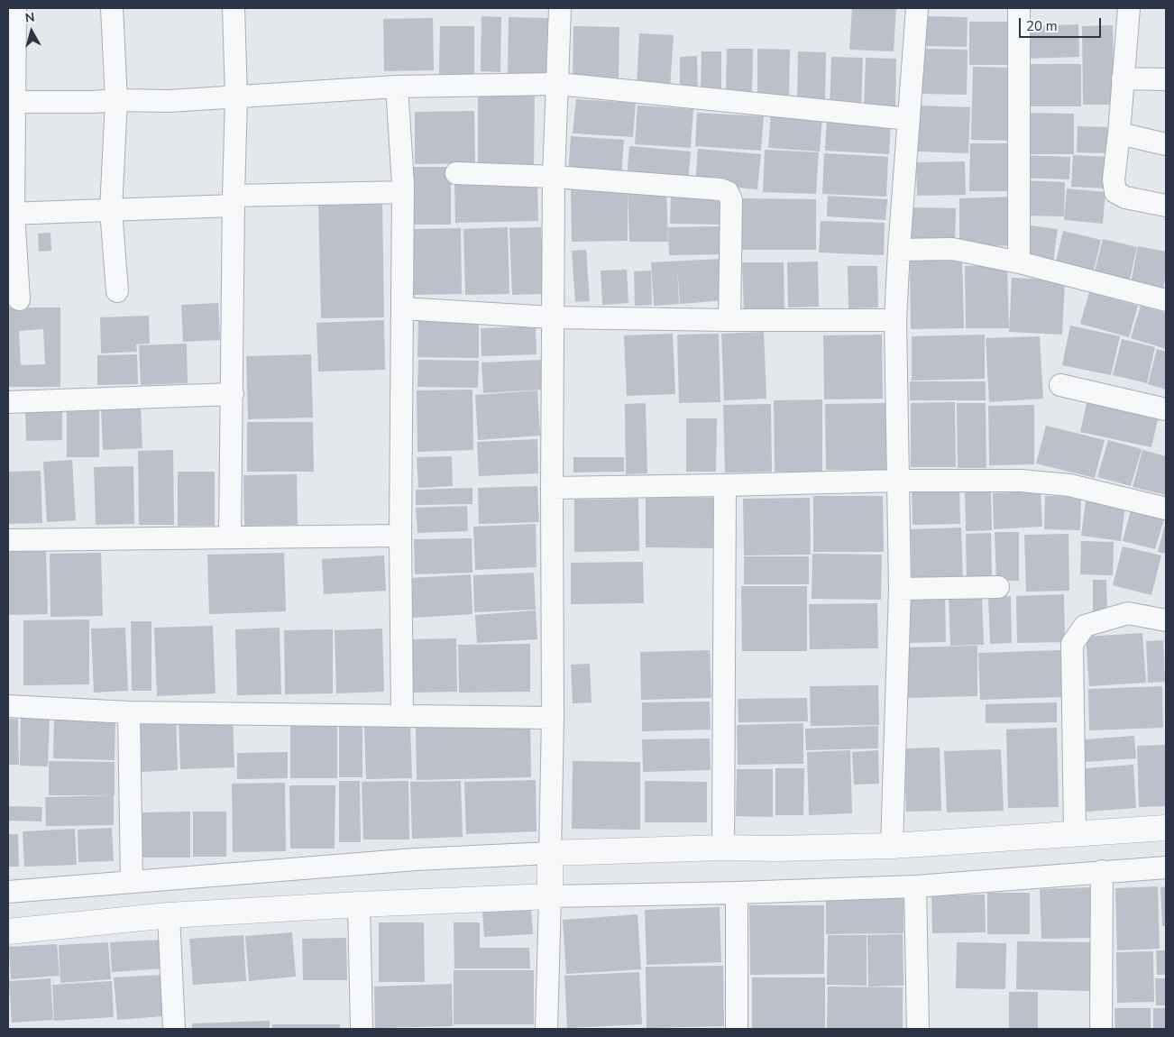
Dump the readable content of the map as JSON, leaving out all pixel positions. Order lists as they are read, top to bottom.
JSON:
{
  "scale_bar": "20 m",
  "north": "top"
}
